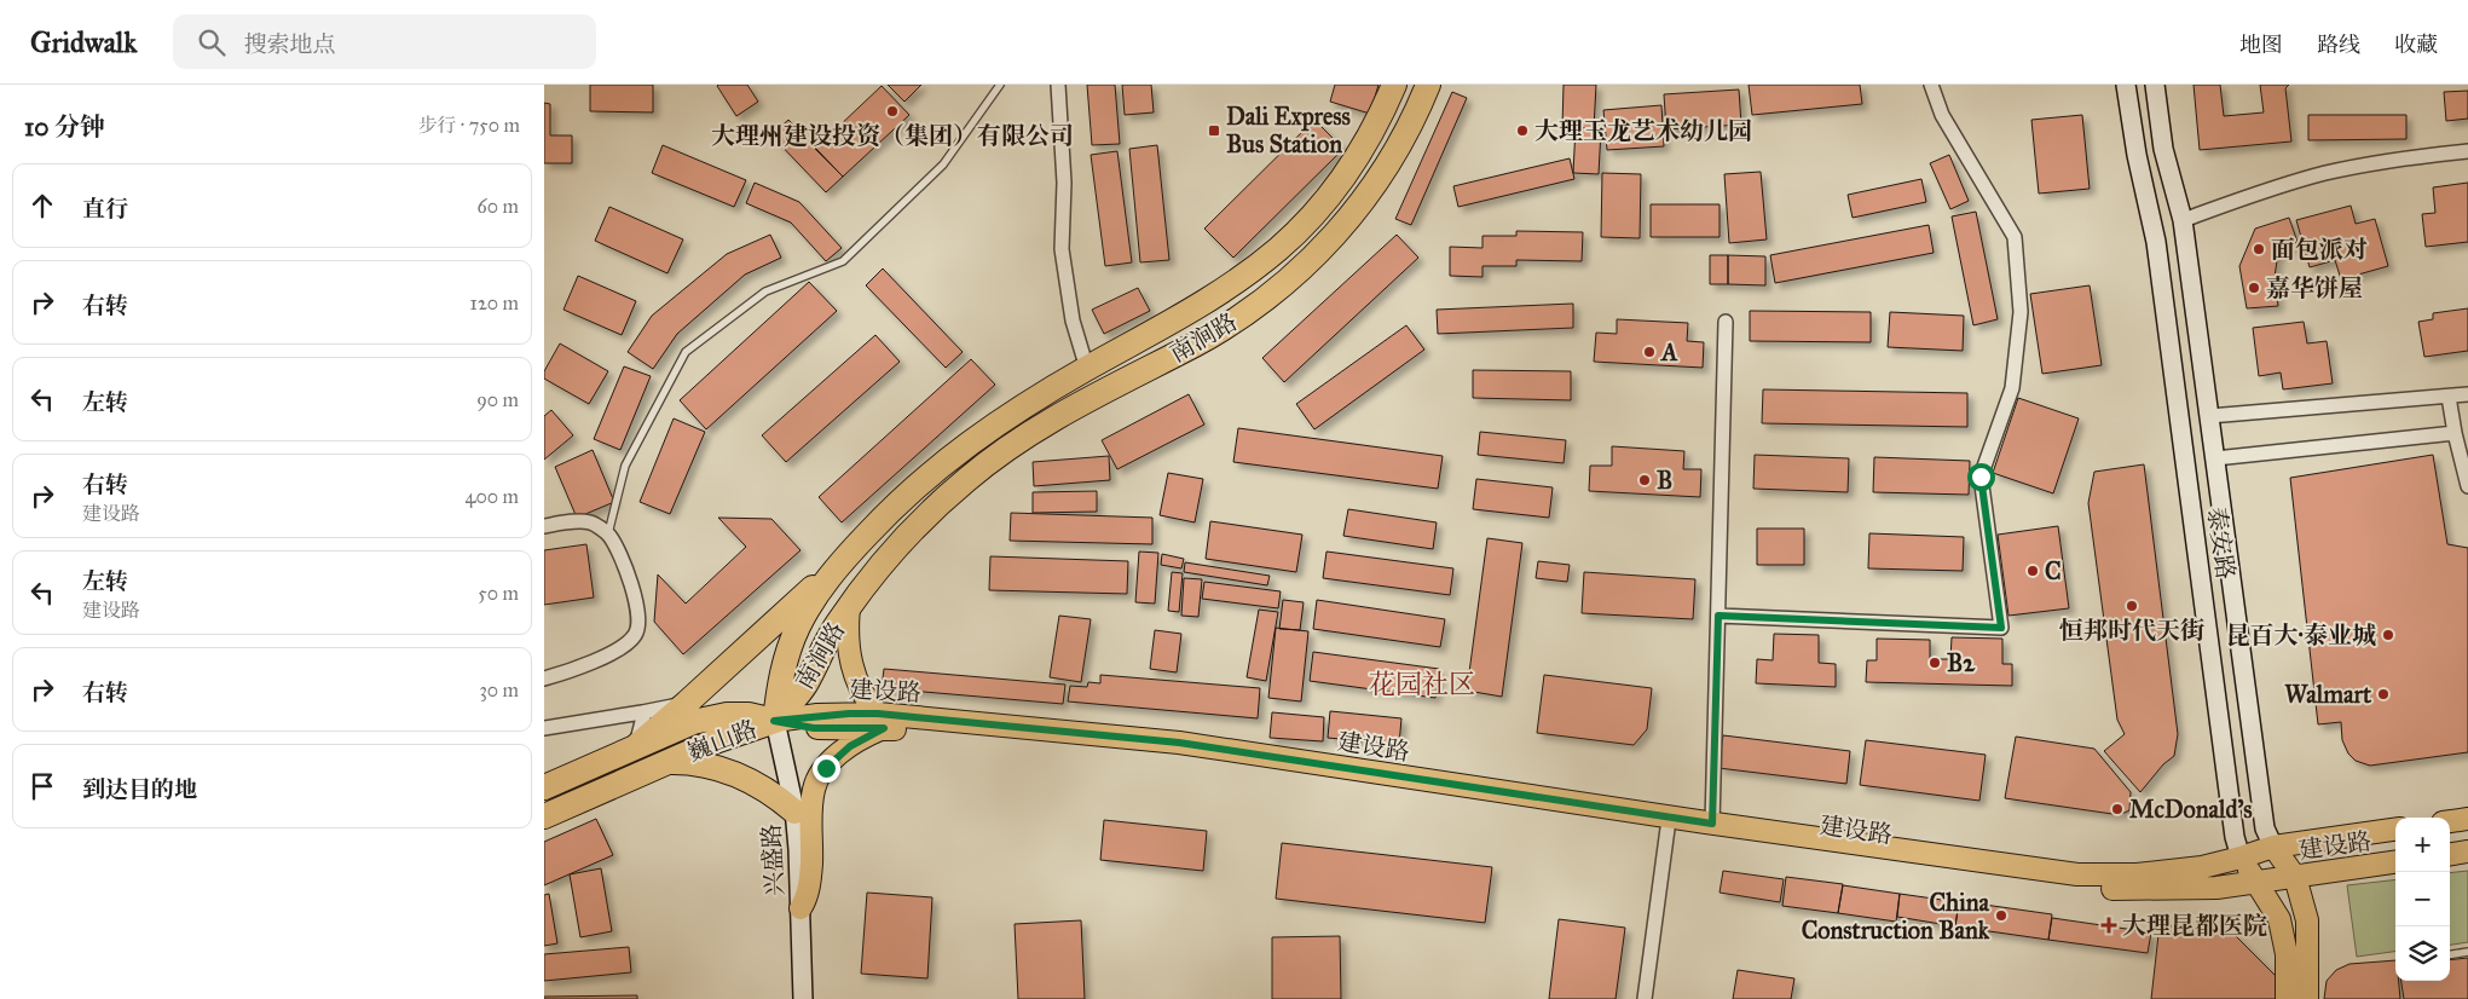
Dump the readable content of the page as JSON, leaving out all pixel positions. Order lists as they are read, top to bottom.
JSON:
{
  "streets": {
    "highway": ["南涧路", "巍山路"],
    "main road": ["泰安路", "建设路", "兴盛路"]
  },
  "crossings": [
    ["南涧路", "建设路"],
    ["南涧路", "巍山路"],
    ["南涧路", "兴盛路"],
    ["泰安路", "建设路"],
    ["建设路", "巍山路"],
    ["建设路", "兴盛路"],
    ["巍山路", "兴盛路"]
  ],
  "districts": ["花园社区"],
  "places": {
    "other": [
      "大理州建设投资（集团）有限公司",
      "大理玉龙艺术幼儿园",
      "面包派对",
      "嘉华饼屋",
      "A",
      "B",
      "C",
      "恒邦时代天街",
      "昆百大·泰业城",
      "B2",
      "Walmart",
      "McDonald's",
      "China Construction Bank"
    ],
    "transit": ["Dali Express Bus Station"],
    "health": ["大理昆都医院"]
  },
  "page": {
    "header": "Gridwalk",
    "search": "搜索地点",
    "nav": ["地图", "路线", "收藏"],
    "heading": ["10 分钟", "步行 · 750 m"],
    "list": [
      ["直行", "60 m"],
      ["右转", "120 m"],
      ["左转", "90 m"],
      ["右转", "建设路", "400 m"],
      ["左转", "建设路", "50 m"],
      ["右转", "30 m"],
      "到达目的地"
    ],
    "map_buttons": ["+", "−"]
  }
}
